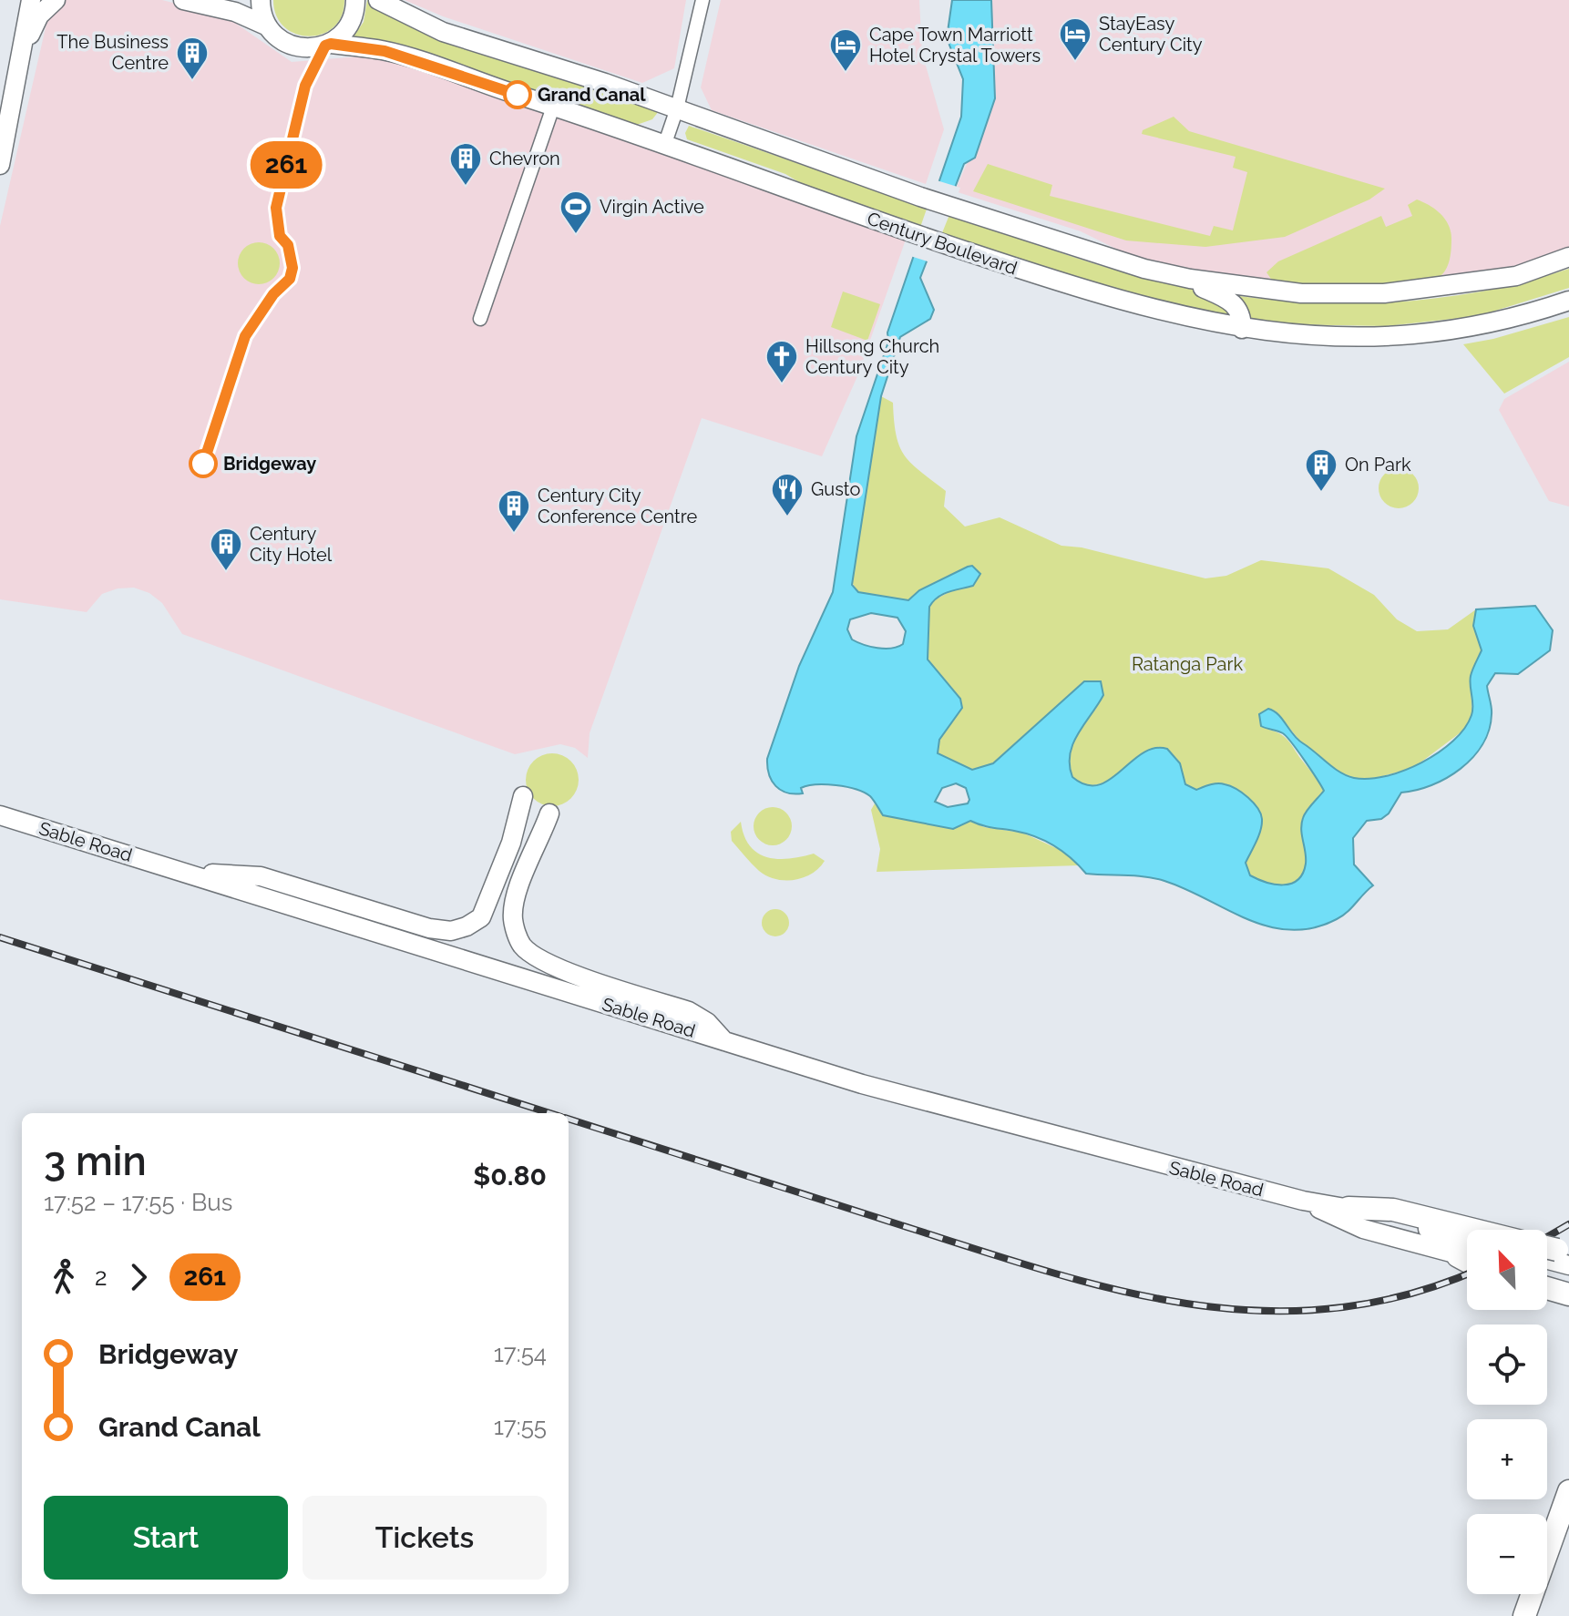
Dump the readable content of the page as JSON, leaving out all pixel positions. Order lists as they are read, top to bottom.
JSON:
{
  "streets": {
    "main road": ["Century Boulevard", "Sable Road"]
  },
  "parks": ["Ratanga Park"],
  "places": {
    "hotel": ["StayEasy Century City", "Cape Town Marriott Hotel Crystal Towers"],
    "building": [
      "The Business Centre",
      "Chevron",
      "On Park",
      "Century City Conference Centre",
      "Century City Hotel"
    ],
    "other": ["Grand Canal", "Bridgeway"],
    "sports": ["Virgin Active"],
    "church": ["Hillsong Church Century City"],
    "restaurant": ["Gusto"]
  },
  "lines": ["bus line 261"],
  "north": "top left",
  "page": {
    "on_map": "261",
    "heading": ["3 min", "17:52 – 17:55 · Bus", "$0.80"],
    "map_buttons": ["+", "−"],
    "legs": ["2", "261"],
    "list": [
      {
        "name": "Bridgeway",
        "value": "17:54"
      },
      {
        "name": "Grand Canal",
        "value": "17:55"
      }
    ],
    "buttons": ["Start", "Tickets"]
  }
}
